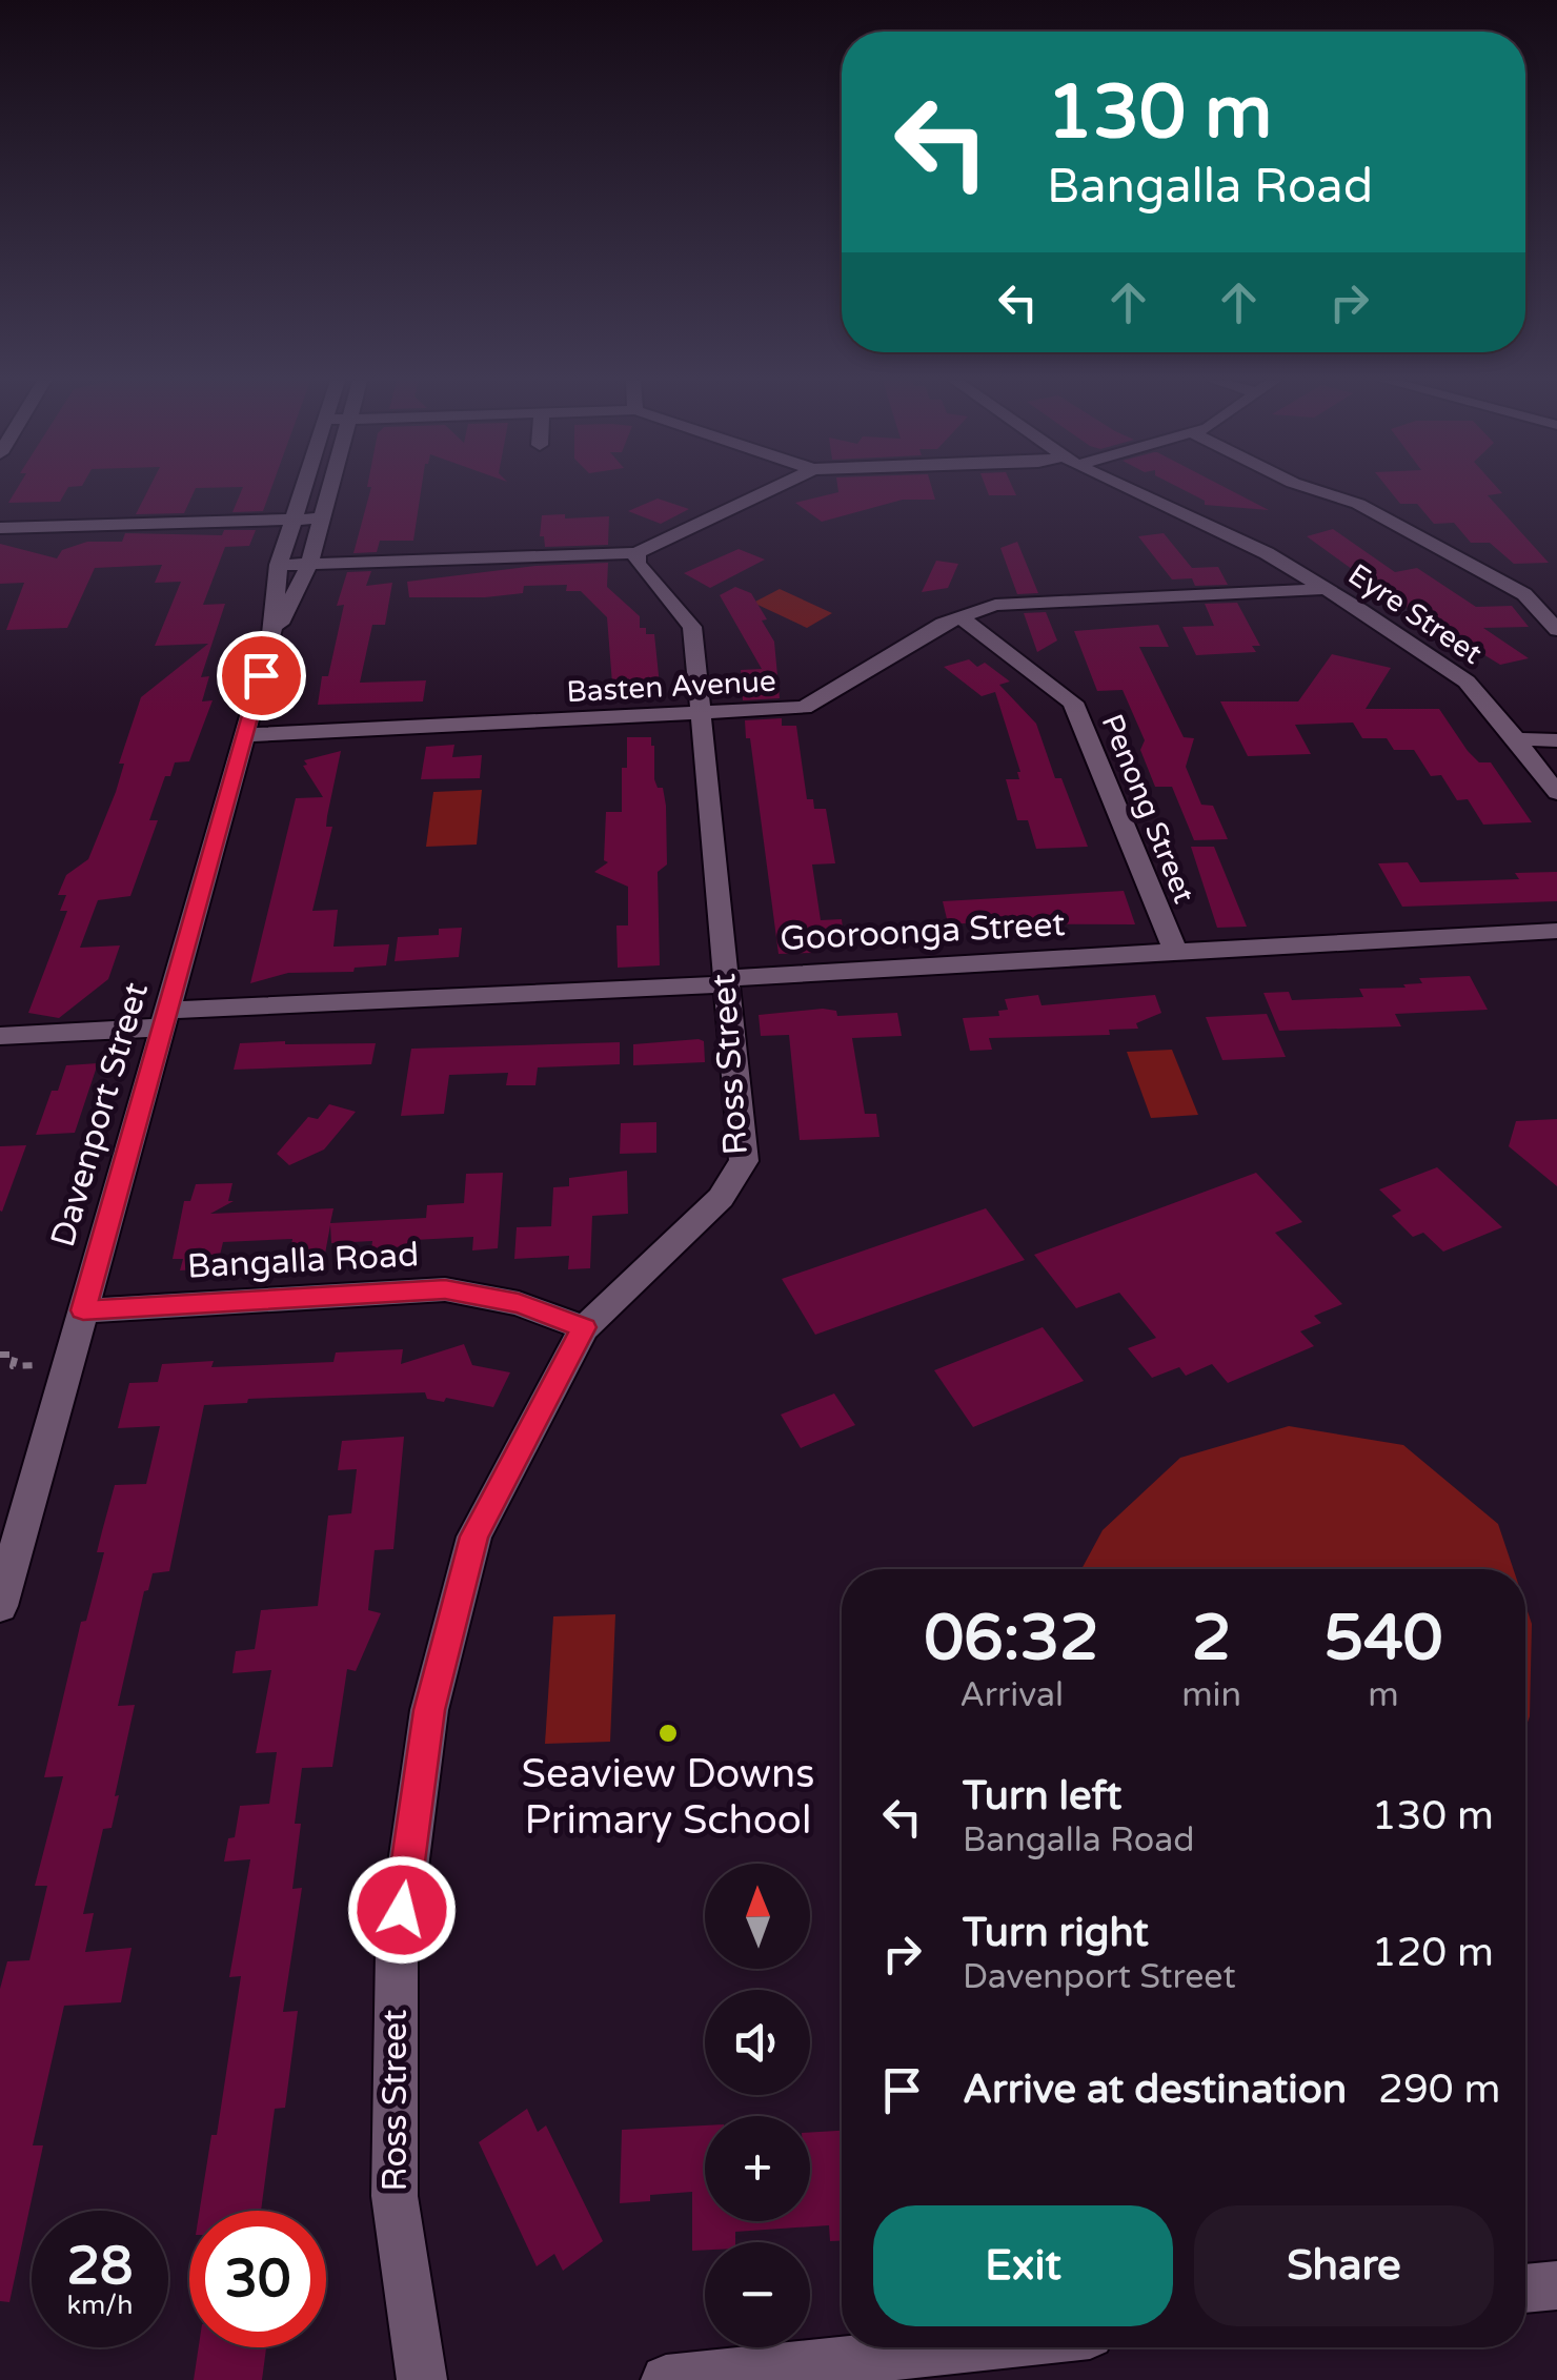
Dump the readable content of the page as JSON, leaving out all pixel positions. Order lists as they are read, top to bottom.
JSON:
{
  "streets": {
    "street": [
      "Eyre Street",
      "Basten Avenue",
      "Penong Street",
      "Gooroonga Street",
      "Ross Street",
      "Davenport Street",
      "Bangalla Road"
    ]
  },
  "crossings": [
    ["Eyre Street", "Basten Avenue"],
    ["Basten Avenue", "Penong Street"],
    ["Basten Avenue", "Ross Street"],
    ["Basten Avenue", "Davenport Street"],
    ["Penong Street", "Gooroonga Street"],
    ["Gooroonga Street", "Ross Street"],
    ["Gooroonga Street", "Davenport Street"],
    ["Ross Street", "Bangalla Road"],
    ["Davenport Street", "Bangalla Road"]
  ],
  "places": ["Seaview Downs Primary School"],
  "north": "top",
  "page": {
    "turn": ["130 m", "Bangalla Road"],
    "eta": [
      "06:32",
      "Arrival",
      "2",
      "min",
      "540",
      "m"
    ],
    "list": [
      {
        "name": "Turn left",
        "note": "Bangalla Road",
        "value": "130 m"
      },
      {
        "name": "Turn right",
        "note": "Davenport Street",
        "value": "120 m"
      },
      {
        "name": "Arrive at destination",
        "value": "290 m"
      }
    ],
    "map_buttons": ["+", "−"],
    "buttons": ["Exit", "Share"],
    "speed": "28 km/h",
    "limit": "30"
  }
}
